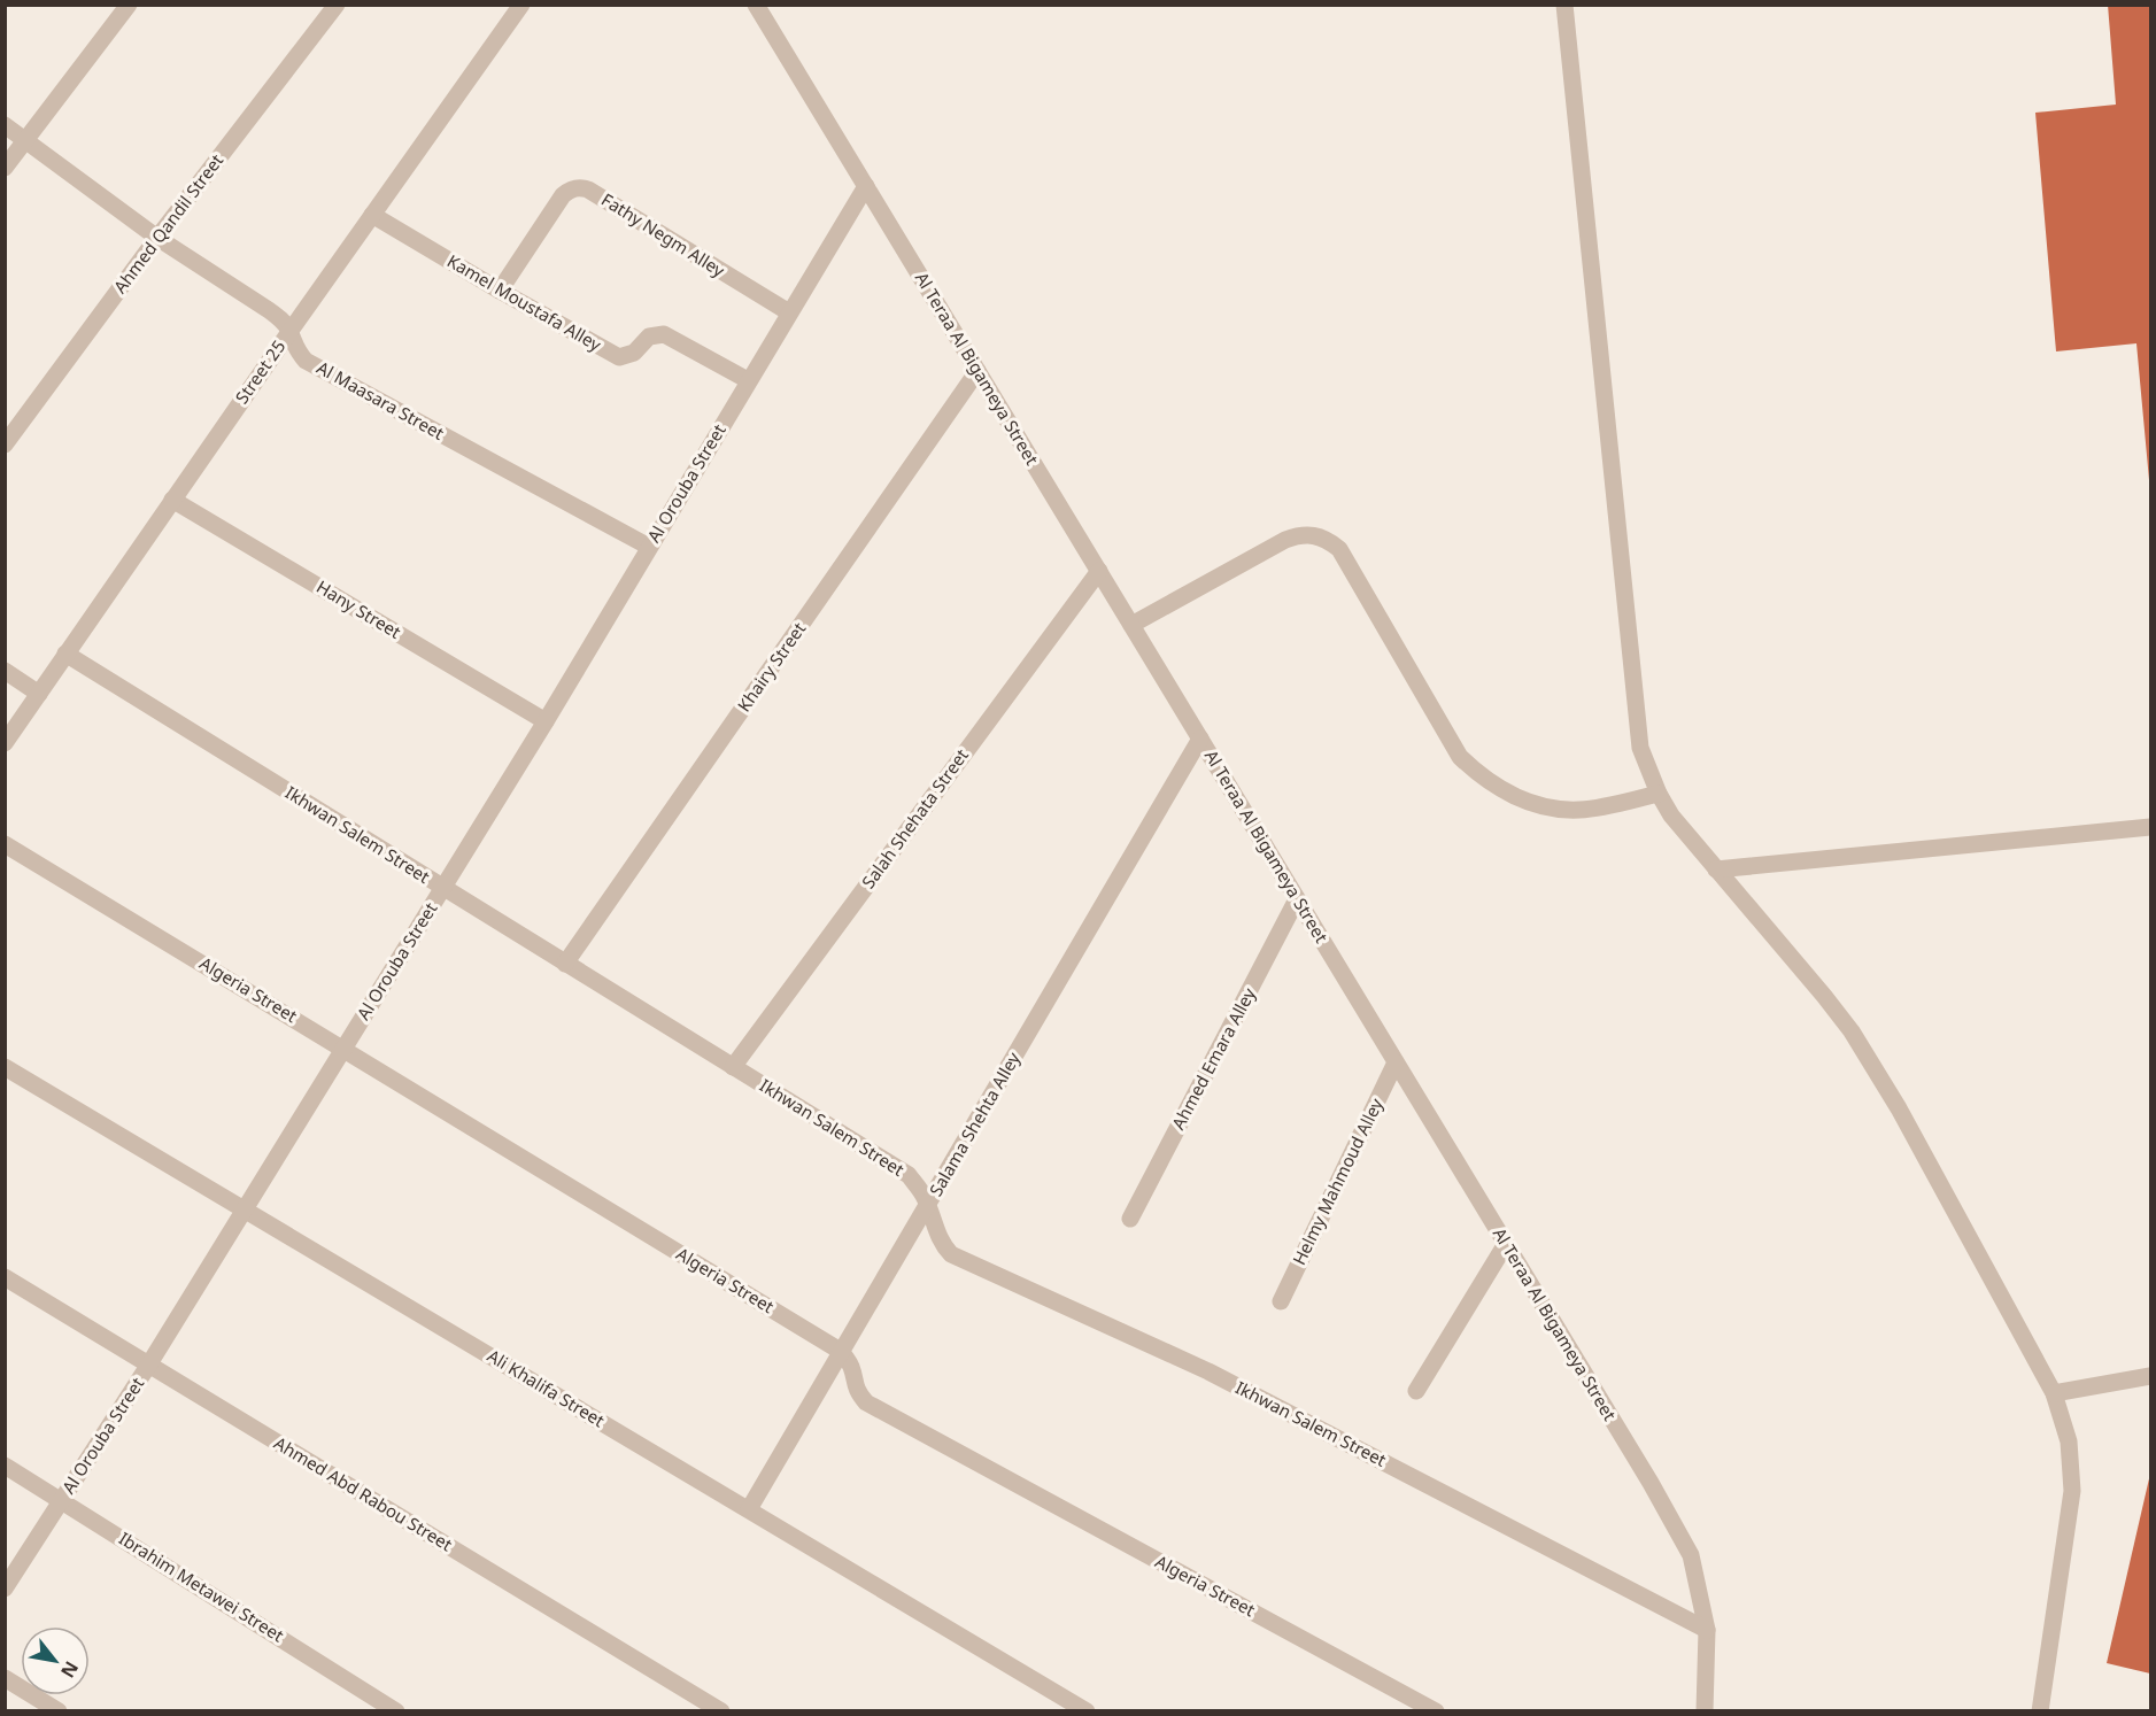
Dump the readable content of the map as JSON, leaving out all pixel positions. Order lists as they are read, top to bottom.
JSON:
{
  "streets": {
    "street": [
      "Ahmed Qandil Street",
      "Fathy Negm Alley",
      "Kamel Moustafa Alley",
      "Al Teraa Al Bigameya Street",
      "Street 25",
      "Al Maasara Street",
      "Al Orouba Street",
      "Hany Street",
      "Khairy Street",
      "Salah Shehata Street",
      "Ikhwan Salem Street",
      "Algeria Street",
      "Ahmed Emara Alley",
      "Salama Shehta Alley",
      "Helmy Mahmoud Alley",
      "Ali Khalifa Street",
      "Ahmed Abd Rabou Street",
      "Ibrahim Metawei Street"
    ]
  },
  "crossings": [
    ["Ahmed Qandil Street", "Al Maasara Street"],
    ["Fathy Negm Alley", "Kamel Moustafa Alley"],
    ["Fathy Negm Alley", "Al Orouba Street"],
    ["Kamel Moustafa Alley", "Street 25"],
    ["Kamel Moustafa Alley", "Al Orouba Street"],
    ["Al Teraa Al Bigameya Street", "Al Orouba Street"],
    ["Al Teraa Al Bigameya Street", "Khairy Street"],
    ["Al Teraa Al Bigameya Street", "Salah Shehata Street"],
    ["Al Teraa Al Bigameya Street", "Ikhwan Salem Street"],
    ["Al Teraa Al Bigameya Street", "Ahmed Emara Alley"],
    ["Al Teraa Al Bigameya Street", "Salama Shehta Alley"],
    ["Al Teraa Al Bigameya Street", "Helmy Mahmoud Alley"],
    ["Street 25", "Al Maasara Street"],
    ["Street 25", "Hany Street"],
    ["Street 25", "Ikhwan Salem Street"],
    ["Al Maasara Street", "Al Orouba Street"],
    ["Al Orouba Street", "Hany Street"],
    ["Al Orouba Street", "Ikhwan Salem Street"],
    ["Al Orouba Street", "Algeria Street"],
    ["Al Orouba Street", "Ali Khalifa Street"],
    ["Al Orouba Street", "Ahmed Abd Rabou Street"],
    ["Al Orouba Street", "Ibrahim Metawei Street"],
    ["Khairy Street", "Ikhwan Salem Street"],
    ["Salah Shehata Street", "Ikhwan Salem Street"],
    ["Ikhwan Salem Street", "Salama Shehta Alley"],
    ["Algeria Street", "Salama Shehta Alley"],
    ["Salama Shehta Alley", "Ali Khalifa Street"]
  ],
  "north": "bottom right"
}
